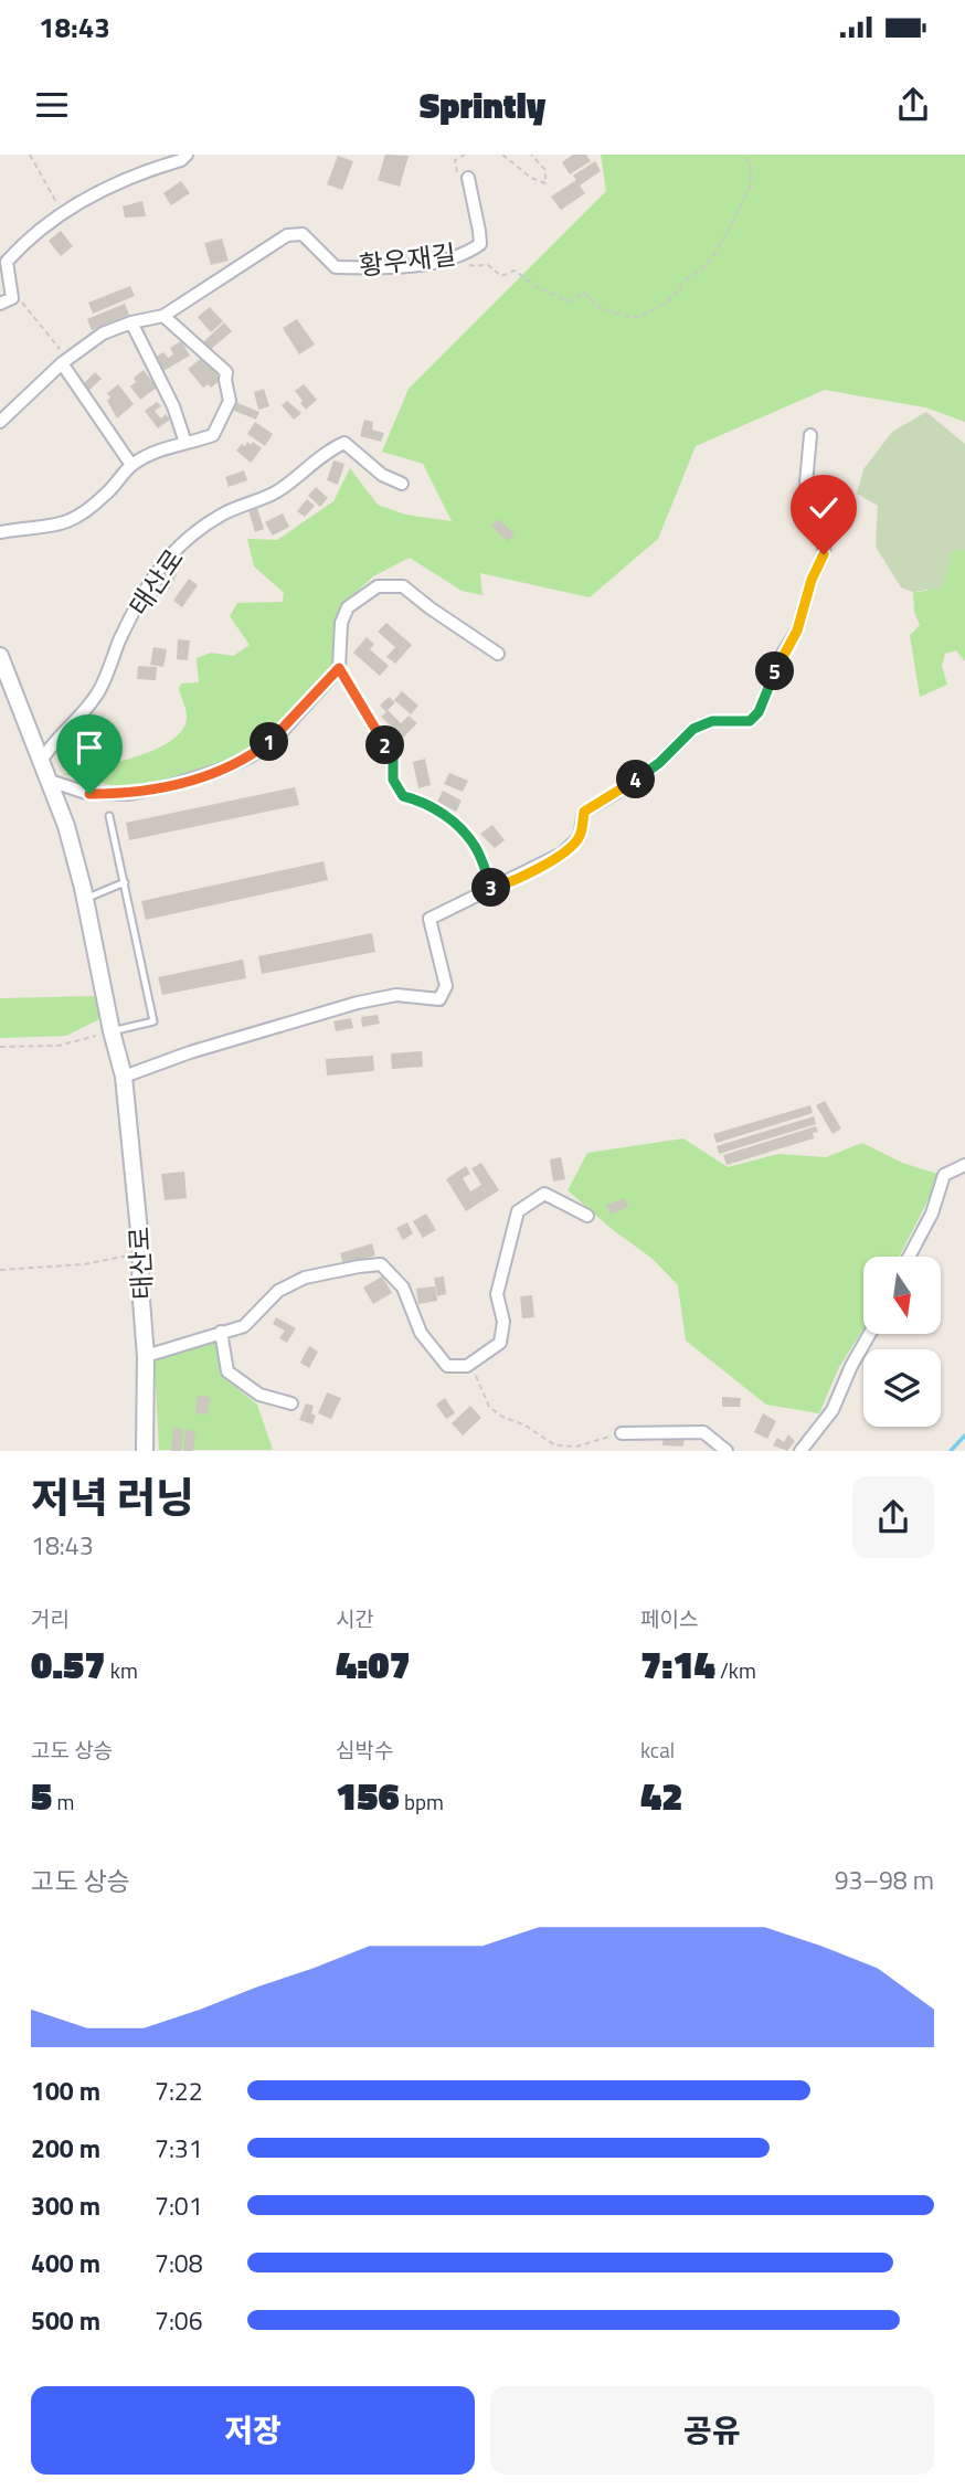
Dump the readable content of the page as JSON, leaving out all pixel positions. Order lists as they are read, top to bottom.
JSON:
{
  "streets": {
    "street": ["황우재길", "태산로"]
  },
  "north": "bottom",
  "page": {
    "status": "18:43",
    "header": "Sprintly",
    "pins": [
      "5",
      "1",
      "2",
      "4",
      "3"
    ],
    "heading": ["저녁 러닝", "18:43"],
    "stats": [
      ["거리", "0.57 km"],
      ["시간", "4:07"],
      ["페이스", "7:14 /km"],
      ["고도 상승", "5 m"],
      ["심박수", "156 bpm"],
      ["kcal", "42"]
    ],
    "chart": ["고도 상승", "93–98 m"],
    "list": [
      {
        "name": "100 m",
        "note": "7:22"
      },
      {
        "name": "200 m",
        "note": "7:31"
      },
      {
        "name": "300 m",
        "note": "7:01"
      },
      {
        "name": "400 m",
        "note": "7:08"
      },
      {
        "name": "500 m",
        "note": "7:06"
      }
    ],
    "buttons": ["저장", "공유"]
  }
}
